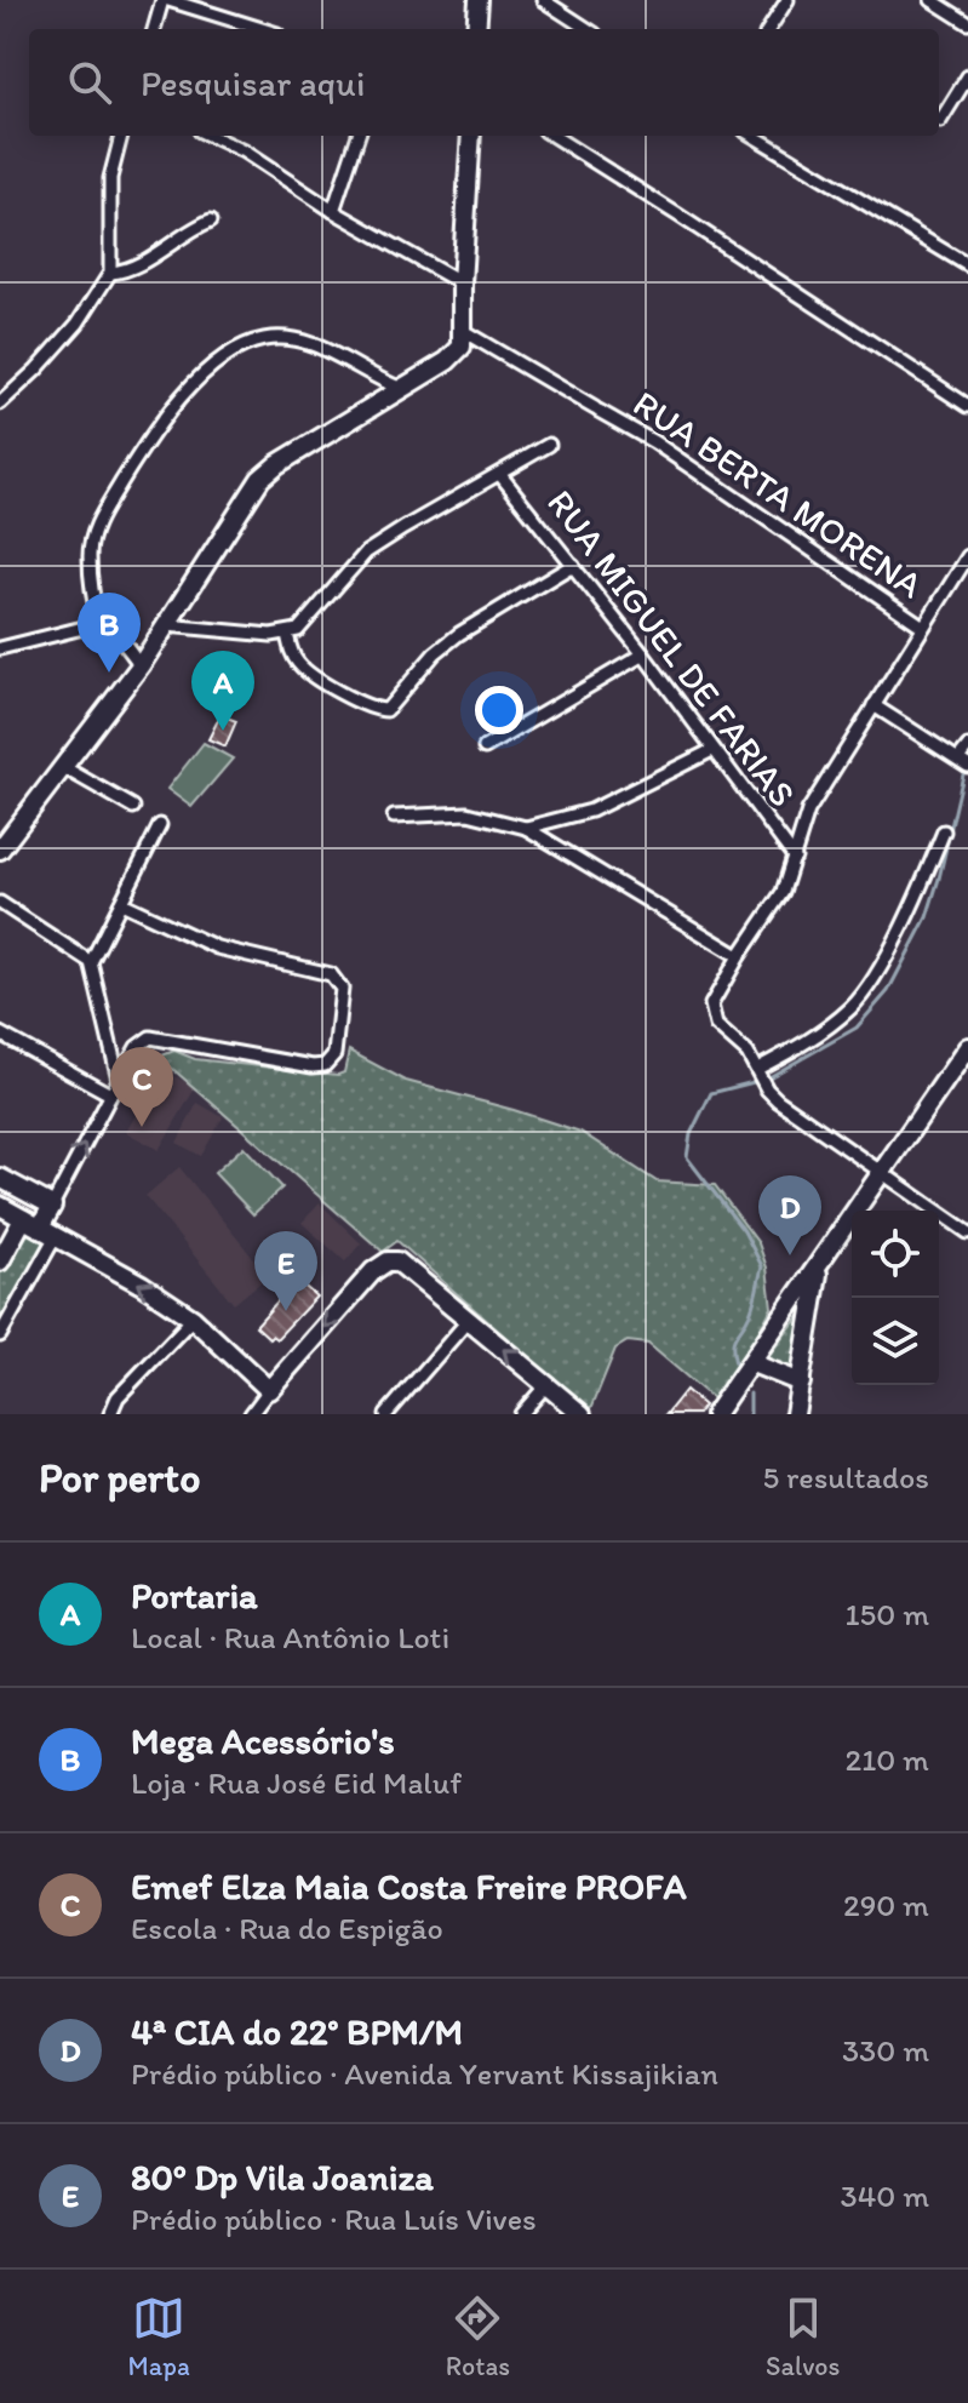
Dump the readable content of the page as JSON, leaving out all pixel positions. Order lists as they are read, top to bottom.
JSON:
{
  "streets": {
    "street": ["RUA BERTA MORENA", "RUA MIGUEL DE FARIAS"]
  },
  "page": {
    "search": "Pesquisar aqui",
    "pins": [
      "B",
      "A",
      "C",
      "D",
      "E"
    ],
    "heading": ["Por perto", "5 resultados"],
    "list": [
      {
        "mark": "A",
        "name": "Portaria",
        "note": "Local · Rua Antônio Loti",
        "value": "150 m"
      },
      {
        "mark": "B",
        "name": "Mega Acessório's",
        "note": "Loja · Rua José Eid Maluf",
        "value": "210 m"
      },
      {
        "mark": "C",
        "name": "Emef Elza Maia Costa Freire PROFA",
        "note": "Escola · Rua do Espigão",
        "value": "290 m"
      },
      {
        "mark": "D",
        "name": "4ª CIA do 22° BPM/M",
        "note": "Prédio público · Avenida Yervant Kissajikian",
        "value": "330 m"
      },
      {
        "mark": "E",
        "name": "80º Dp Vila Joaniza",
        "note": "Prédio público · Rua Luís Vives",
        "value": "340 m"
      }
    ],
    "nav": ["Mapa", "Rotas", "Salvos"]
  }
}
